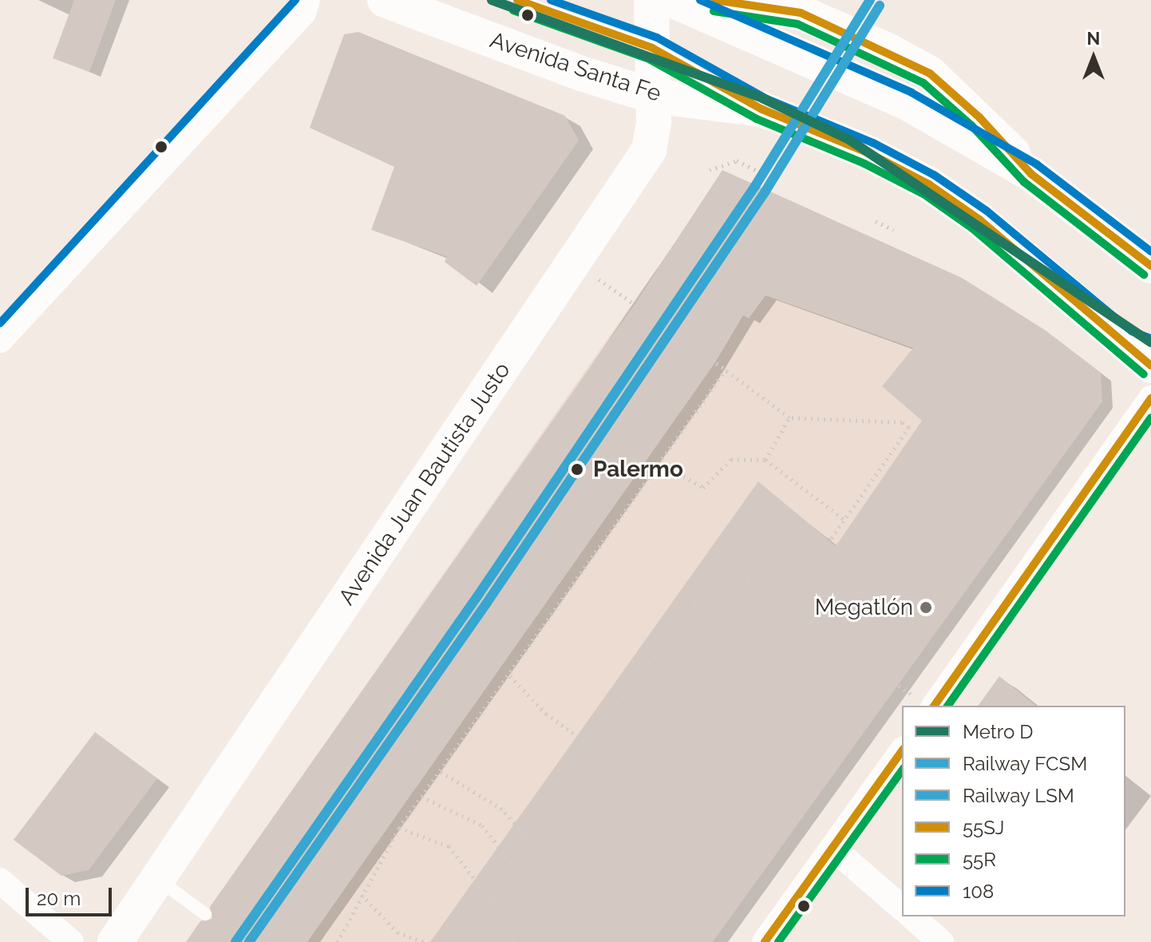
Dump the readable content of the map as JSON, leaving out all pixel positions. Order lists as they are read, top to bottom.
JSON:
{
  "streets": {
    "main road": ["Avenida Santa Fe", "Avenida Juan Bautista Justo"]
  },
  "crossings": [
    ["Avenida Santa Fe", "Avenida Juan Bautista Justo"]
  ],
  "places": ["Palermo", "Megatlón"],
  "lines": [
    "metro line D",
    "rail line FCSM",
    "transit line 55SJ",
    "transit line 108",
    "rail line LSM",
    "transit line 55R"
  ],
  "legend": [
    "Metro D",
    "Railway FCSM",
    "Railway LSM",
    "55SJ",
    "55R",
    "108"
  ],
  "scale_bar": "20 m",
  "north": "top"
}
